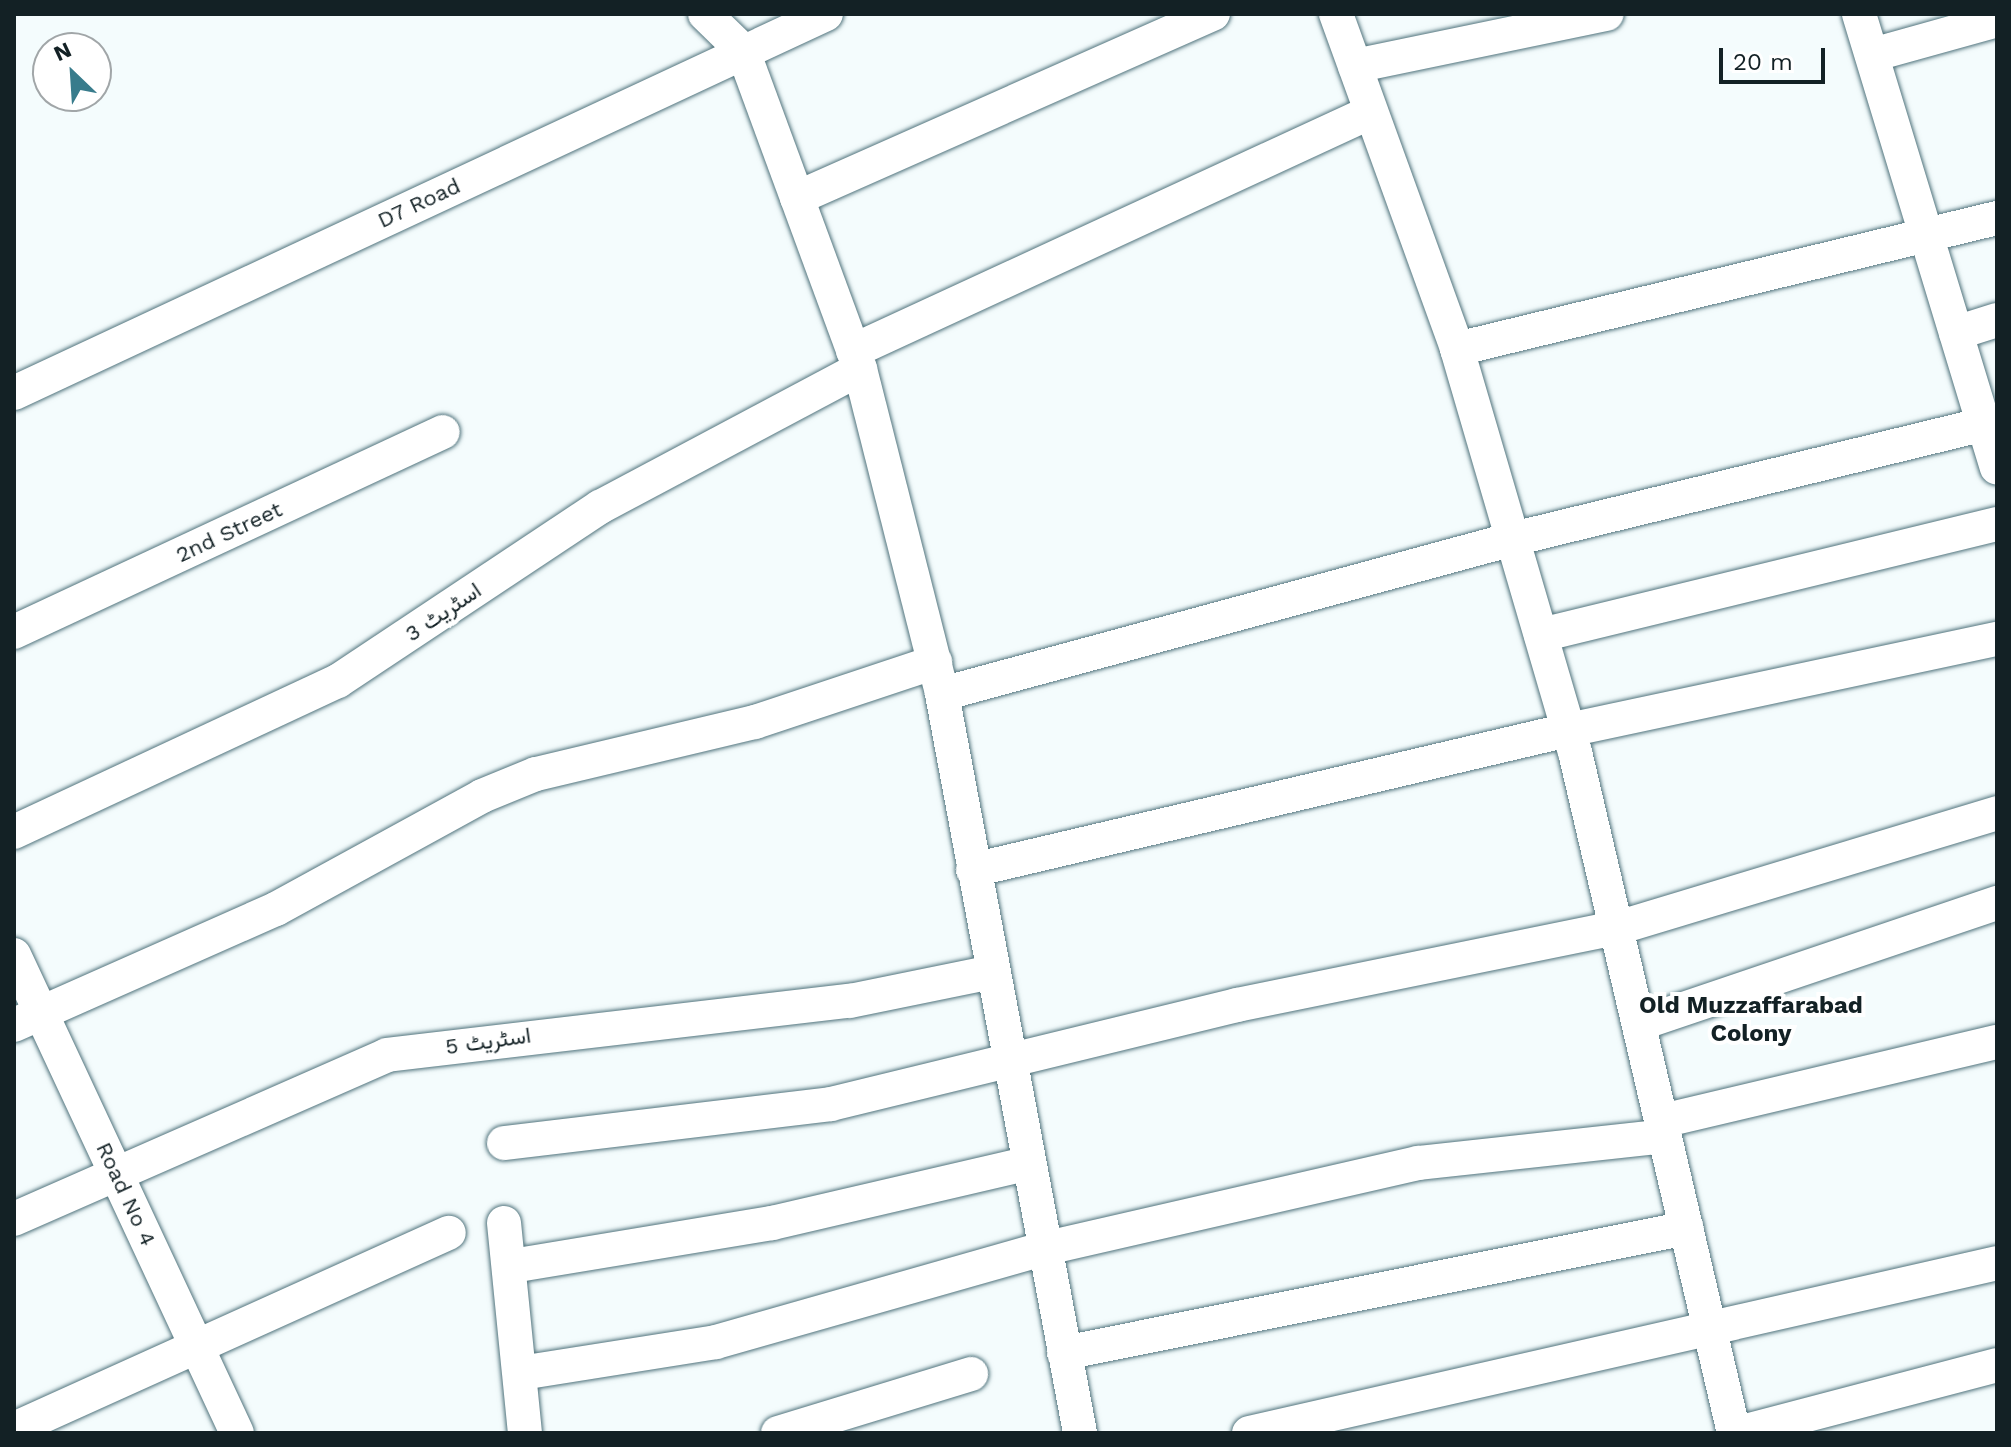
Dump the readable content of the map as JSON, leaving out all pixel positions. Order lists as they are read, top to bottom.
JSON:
{
  "streets": {
    "street": [
      "D7 Road",
      "2nd Street",
      "اسٹریٹ 3",
      "اسٹریٹ 5",
      "Road No 4"
    ]
  },
  "crossings": [
    ["اسٹریٹ 5", "Road No 4"]
  ],
  "districts": ["Old Muzzaffarabad Colony"],
  "scale_bar": "20 m",
  "north": "top left"
}
